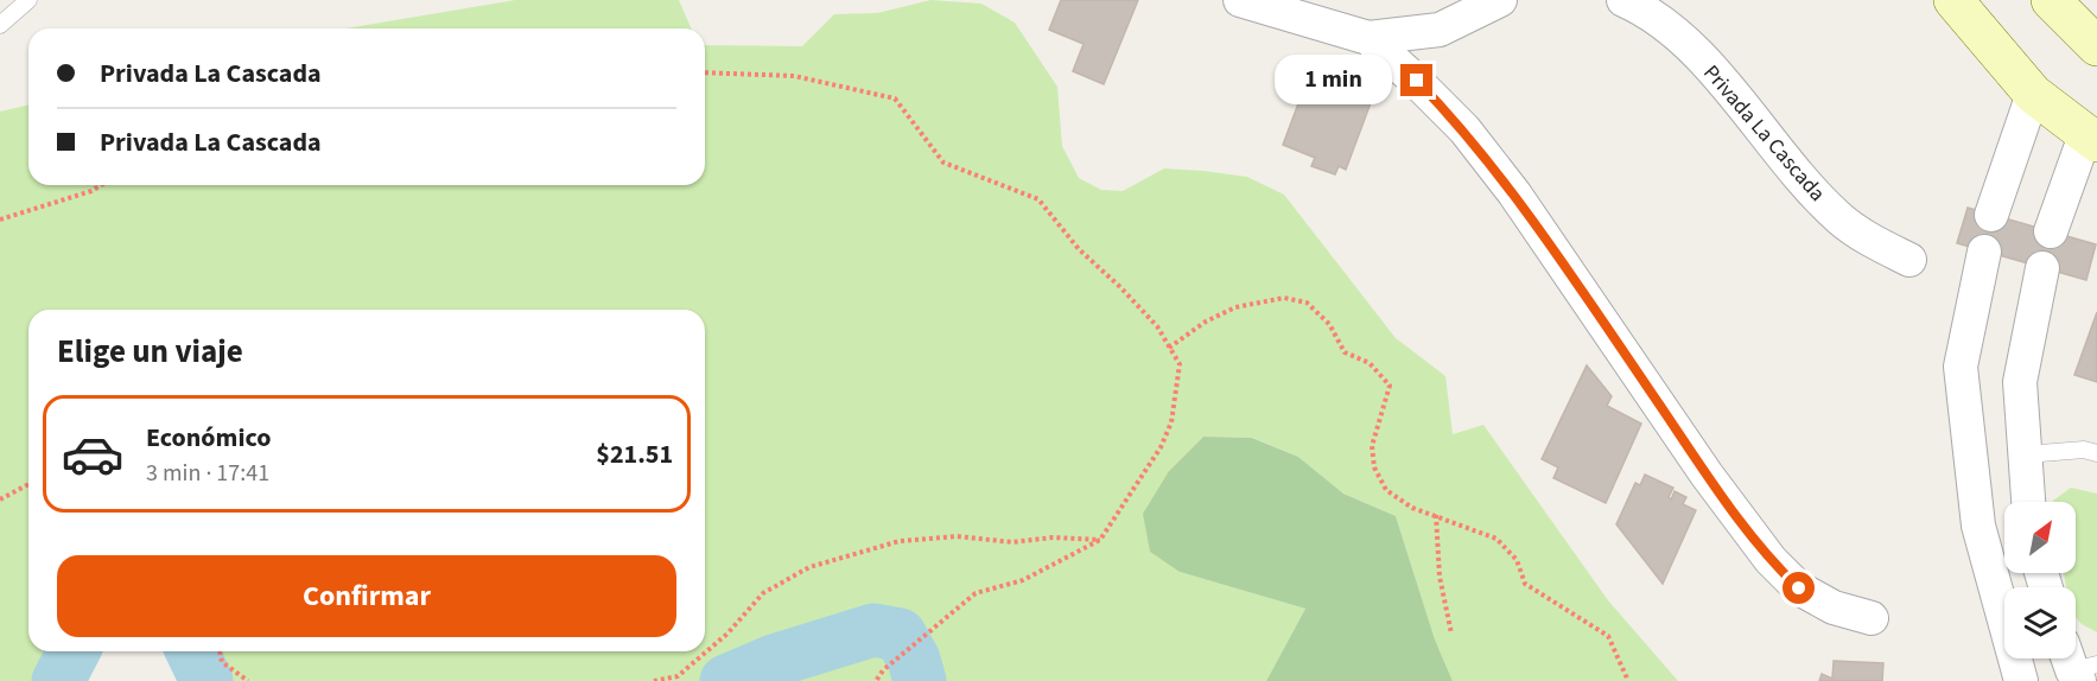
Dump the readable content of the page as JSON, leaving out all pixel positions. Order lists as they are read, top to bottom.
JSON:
{
  "streets": {
    "street": ["Privada La Cascada"]
  },
  "north": "top right",
  "page": {
    "banner": ["Privada La Cascada", "Privada La Cascada"],
    "bubble": "1 min",
    "heading": "Elige un viaje",
    "list": [
      {
        "name": "Económico",
        "note": "3 min · 17:41",
        "value": "$21.51"
      }
    ],
    "buttons": "Confirmar"
  }
}
